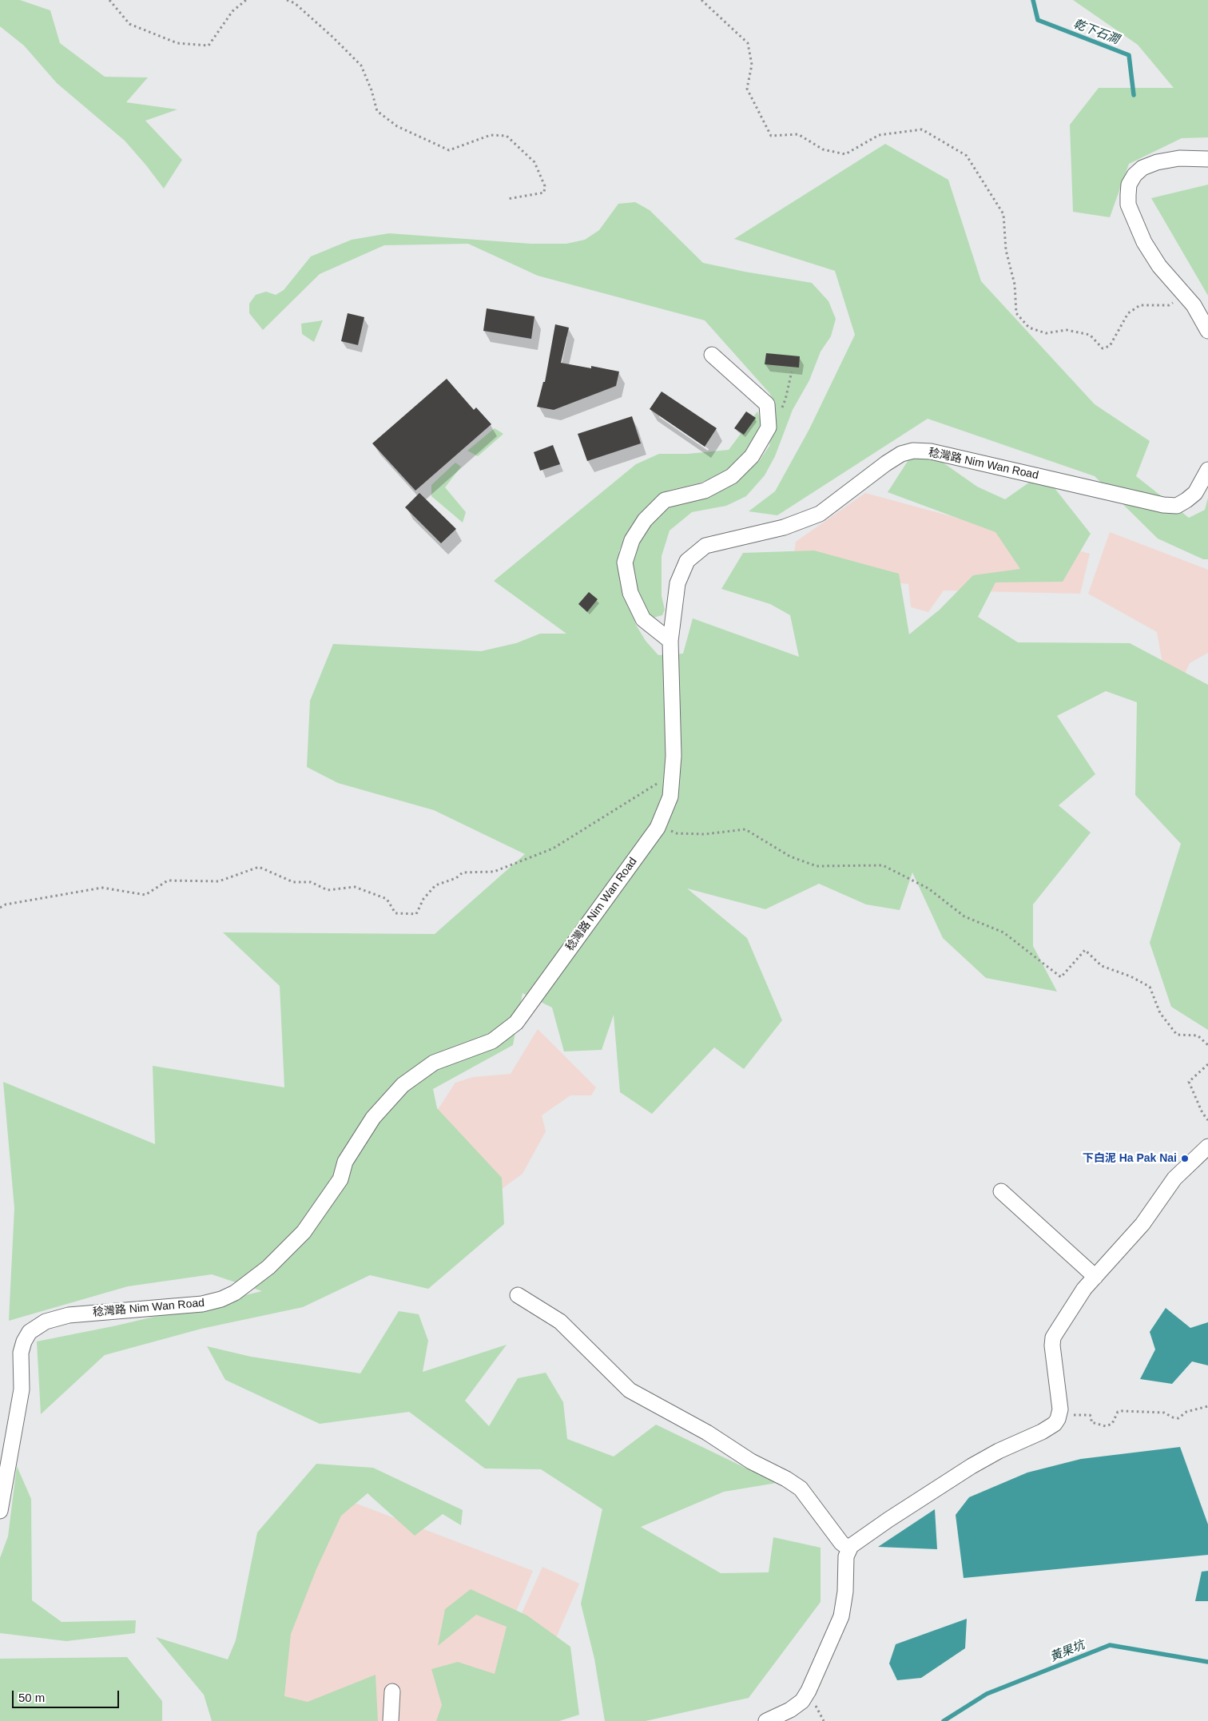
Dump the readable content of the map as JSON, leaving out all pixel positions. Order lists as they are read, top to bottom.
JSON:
{
  "streets": {
    "street": ["稔灣路 Nim Wan Road"]
  },
  "water": ["乾下石澗", "黃果坑"],
  "places": ["下白泥 Ha Pak Nai"],
  "scale_bar": "50 m"
}
